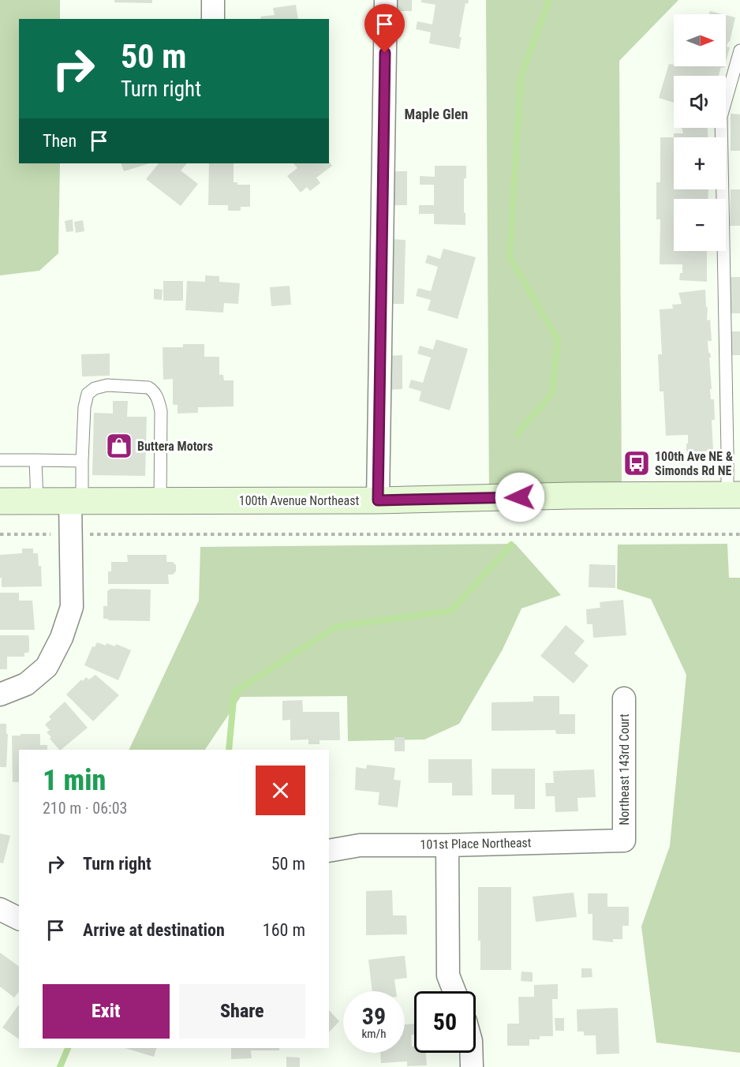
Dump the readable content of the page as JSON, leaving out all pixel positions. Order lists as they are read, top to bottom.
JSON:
{
  "streets": {
    "main road": ["100th Avenue Northeast"],
    "street": ["Northeast 143rd Court", "101st Place Northeast"]
  },
  "crossings": [
    ["Northeast 143rd Court", "101st Place Northeast"]
  ],
  "districts": ["Maple Glen"],
  "places": {
    "shop": ["Buttera Motors"],
    "bus stop": ["100th Ave NE & Simonds Rd NE"]
  },
  "north": "right",
  "page": {
    "map_buttons": ["+", "−"],
    "turn": ["50 m", "Turn right"],
    "then": "Then",
    "heading": ["1 min", "210 m · 06:03"],
    "list": [
      {
        "name": "Turn right",
        "value": "50 m"
      },
      {
        "name": "Arrive at destination",
        "value": "160 m"
      }
    ],
    "buttons": ["Exit", "Share"],
    "speed": "39 km/h",
    "limit": "50"
  }
}
